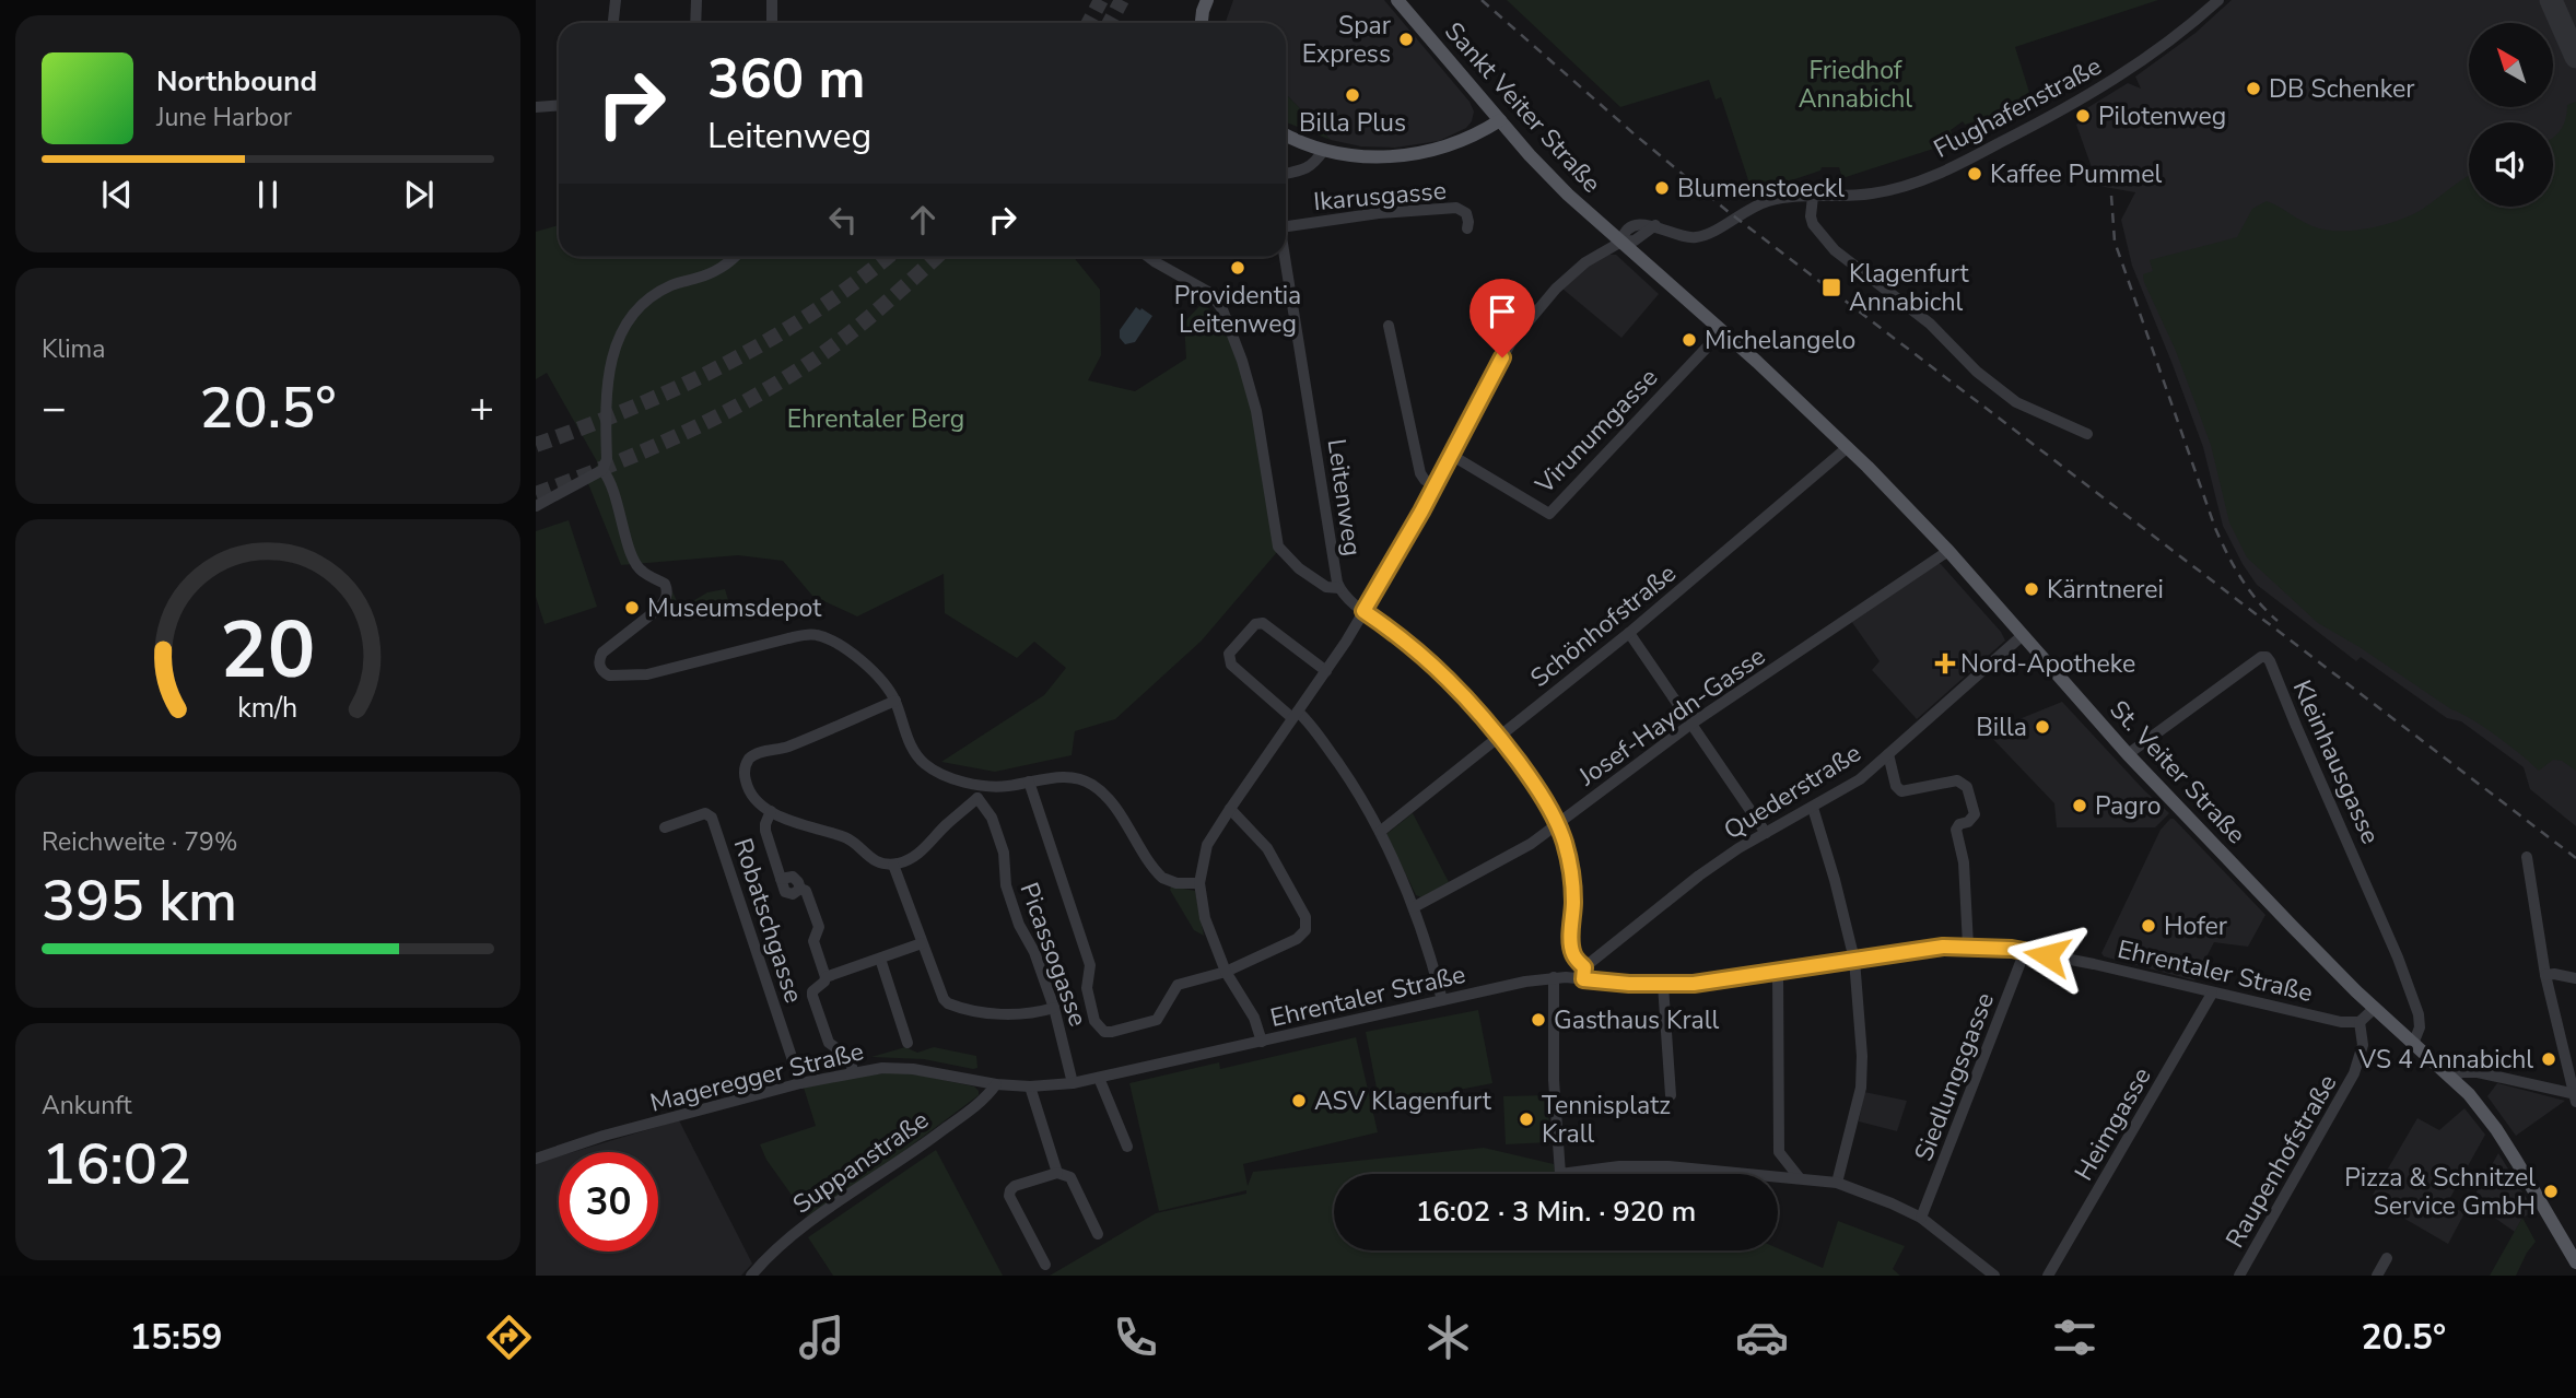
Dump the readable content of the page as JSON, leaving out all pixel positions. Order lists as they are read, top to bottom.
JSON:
{
  "streets": {
    "main road": ["Sankt Veiter Straße", "St. Veiter Straße"],
    "street": [
      "Flughafenstraße",
      "Ikarusgasse",
      "Virunumgasse",
      "Leitenweg",
      "Schönhofstraße",
      "Josef-Haydn-Gasse",
      "Kleinhausgasse",
      "Quederstraße",
      "Robatschgasse",
      "Picassogasse",
      "Ehrentaler Straße",
      "Mageregger Straße",
      "Siedlungsgasse",
      "Heimgasse",
      "Raupenhofstraße",
      "Suppanstraße"
    ]
  },
  "crossings": [
    ["Sankt Veiter Straße", "Flughafenstraße"],
    ["Sankt Veiter Straße", "Virunumgasse"],
    ["Sankt Veiter Straße", "St. Veiter Straße"],
    ["Flughafenstraße", "Virunumgasse"],
    ["Flughafenstraße", "Leitenweg"],
    ["Flughafenstraße", "Ehrentaler Straße"],
    ["Virunumgasse", "St. Veiter Straße"],
    ["Leitenweg", "Schönhofstraße"],
    ["Leitenweg", "Josef-Haydn-Gasse"],
    ["Leitenweg", "Quederstraße"],
    ["Leitenweg", "Ehrentaler Straße"],
    ["Schönhofstraße", "St. Veiter Straße"],
    ["Josef-Haydn-Gasse", "St. Veiter Straße"],
    ["Kleinhausgasse", "St. Veiter Straße"],
    ["St. Veiter Straße", "Quederstraße"],
    ["Quederstraße", "Ehrentaler Straße"],
    ["Robatschgasse", "Mageregger Straße"],
    ["Picassogasse", "Mageregger Straße"],
    ["Ehrentaler Straße", "Mageregger Straße"],
    ["Ehrentaler Straße", "Siedlungsgasse"],
    ["Ehrentaler Straße", "Heimgasse"],
    ["Ehrentaler Straße", "Raupenhofstraße"],
    ["Mageregger Straße", "Suppanstraße"]
  ],
  "parks": ["Friedhof Annabichl", "Ehrentaler Berg"],
  "places": {
    "other": [
      "Spar Express",
      "DB Schenker",
      "Billa Plus",
      "Pilotenweg",
      "Kaffee Pummel",
      "Blumenstoeckl",
      "Providentia Leitenweg",
      "Michelangelo",
      "Kärntnerei",
      "Museumsdepot",
      "Billa",
      "Pagro",
      "Hofer",
      "Gasthaus Krall",
      "VS 4 Annabichl",
      "ASV Klagenfurt",
      "Tennisplatz Krall",
      "Pizza & Schnitzel Service GmbH"
    ],
    "transit": ["Klagenfurt Annabichl"],
    "health": ["Nord-Apotheke"]
  },
  "north": "top left",
  "page": {
    "turn": ["360 m", "Leitenweg"],
    "song": ["Northbound", "June Harbor"],
    "tile": [
      "Klima",
      ["Reichweite · 79%", "395 km"],
      ["Ankunft", "16:02"]
    ],
    "heat": ["−", "20.5°", "+"],
    "limit": "30",
    "trip": "16:02 · 3 Min. · 920 m",
    "tabs": ["15:59", "20.5°"],
    "gauge": ["20", "km/h"]
  }
}
